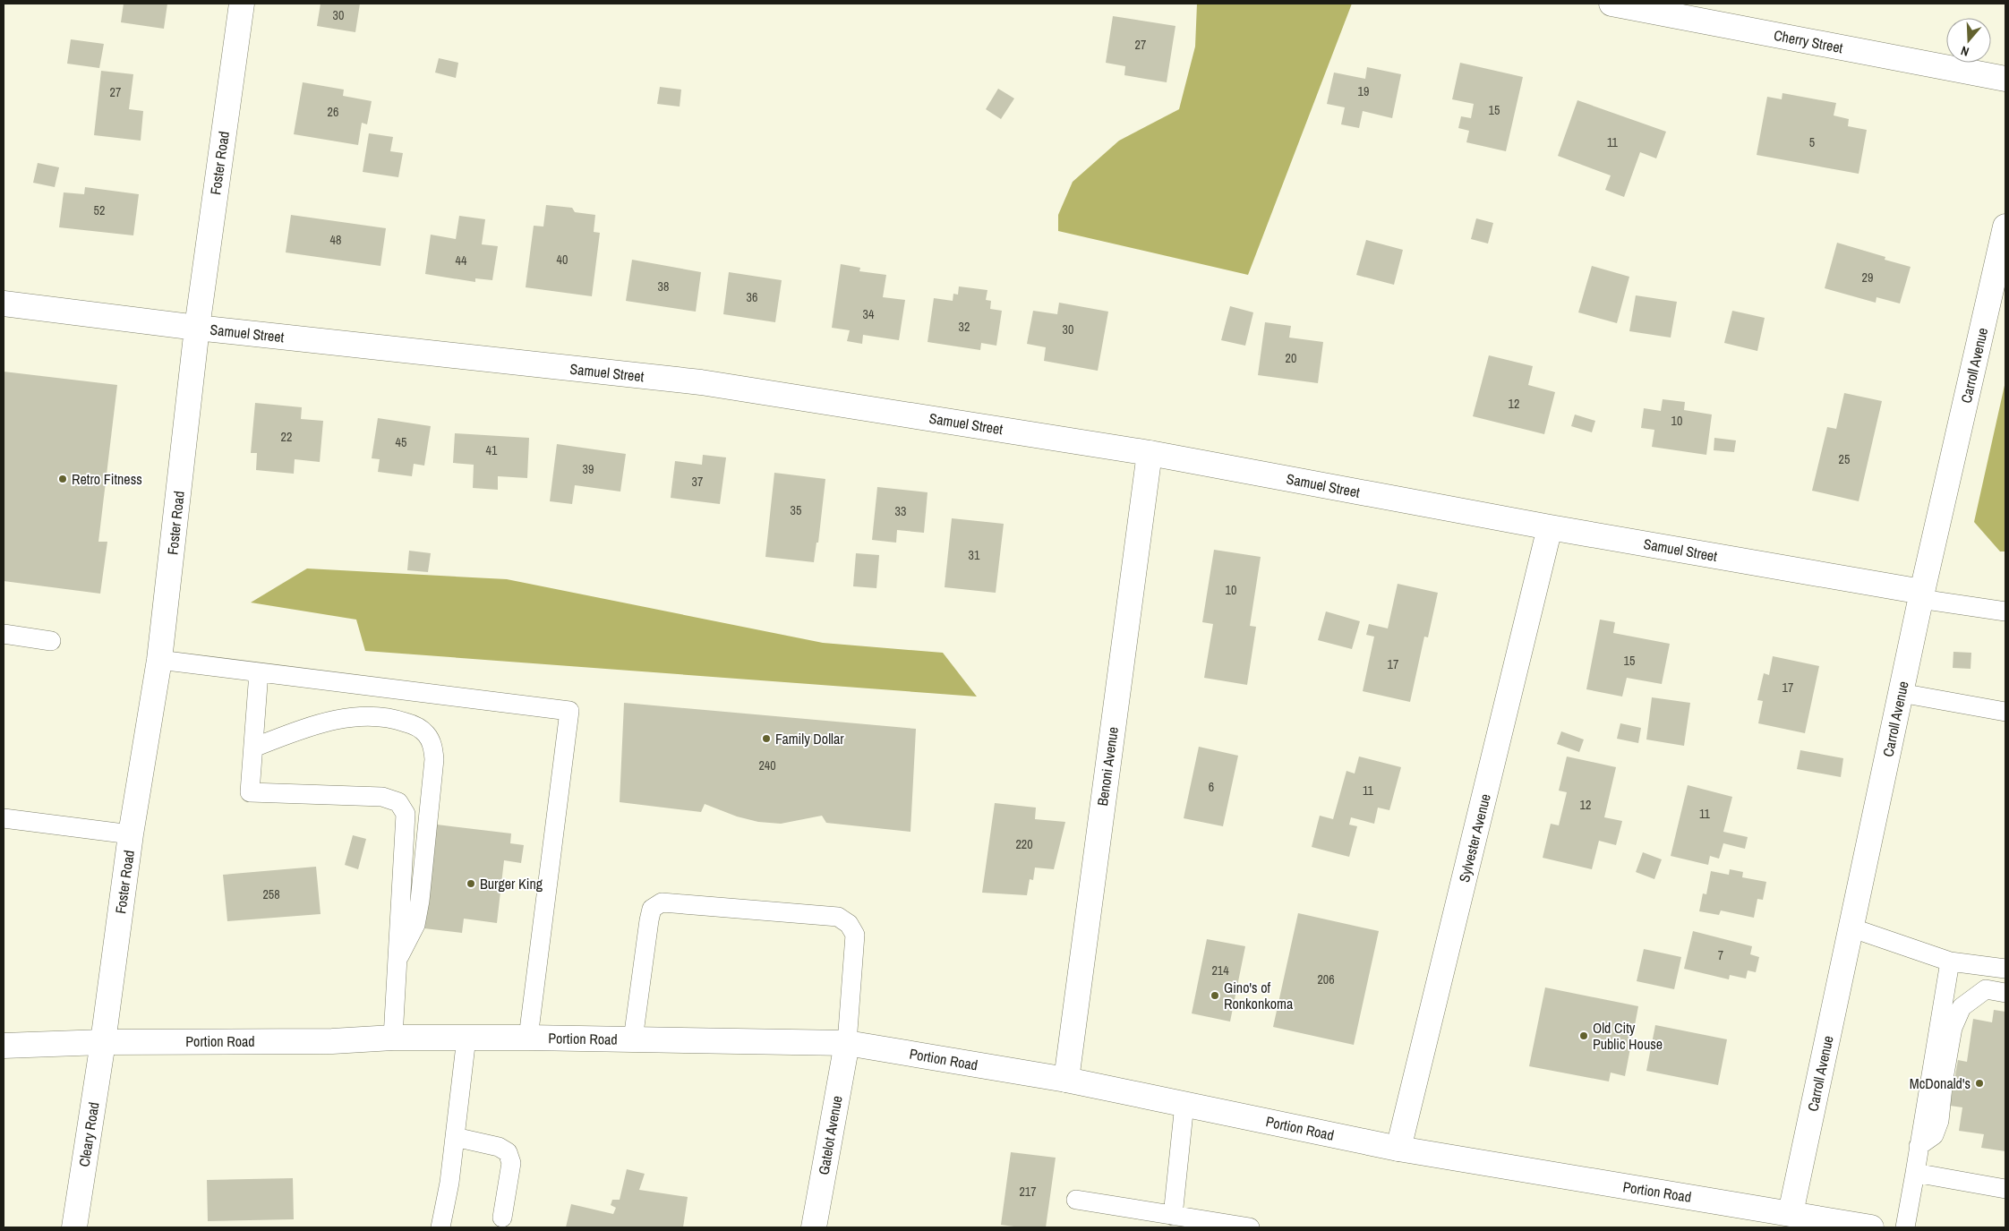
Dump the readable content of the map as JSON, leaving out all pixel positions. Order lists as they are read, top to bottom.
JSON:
{
  "streets": {
    "street": [
      "Cherry Street",
      "Foster Road",
      "Samuel Street",
      "Carroll Avenue",
      "Benoni Avenue",
      "Sylvester Avenue",
      "Portion Road",
      "Cleary Road",
      "Gatelot Avenue"
    ]
  },
  "crossings": [
    ["Foster Road", "Samuel Street"],
    ["Foster Road", "Portion Road"],
    ["Foster Road", "Cleary Road"],
    ["Samuel Street", "Carroll Avenue"],
    ["Samuel Street", "Benoni Avenue"],
    ["Samuel Street", "Sylvester Avenue"],
    ["Carroll Avenue", "Portion Road"],
    ["Benoni Avenue", "Portion Road"],
    ["Sylvester Avenue", "Portion Road"],
    ["Portion Road", "Cleary Road"],
    ["Portion Road", "Gatelot Avenue"]
  ],
  "places": [
    "Retro Fitness",
    "Family Dollar",
    "Burger King",
    "Gino's of Ronkonkoma",
    "Old City Public House",
    "McDonald's"
  ],
  "house_numbers": [
    "30",
    "27",
    "19",
    "27",
    "15",
    "26",
    "11",
    "5",
    "52",
    "48",
    "40",
    "44",
    "29",
    "38",
    "36",
    "34",
    "32",
    "30",
    "20",
    "12",
    "10",
    "22",
    "45",
    "41",
    "25",
    "39",
    "37",
    "35",
    "33",
    "31",
    "10",
    "15",
    "17",
    "17",
    "240",
    "6",
    "11",
    "12",
    "11",
    "220",
    "258",
    "7",
    "214",
    "206",
    "217"
  ],
  "north": "bottom"
}
